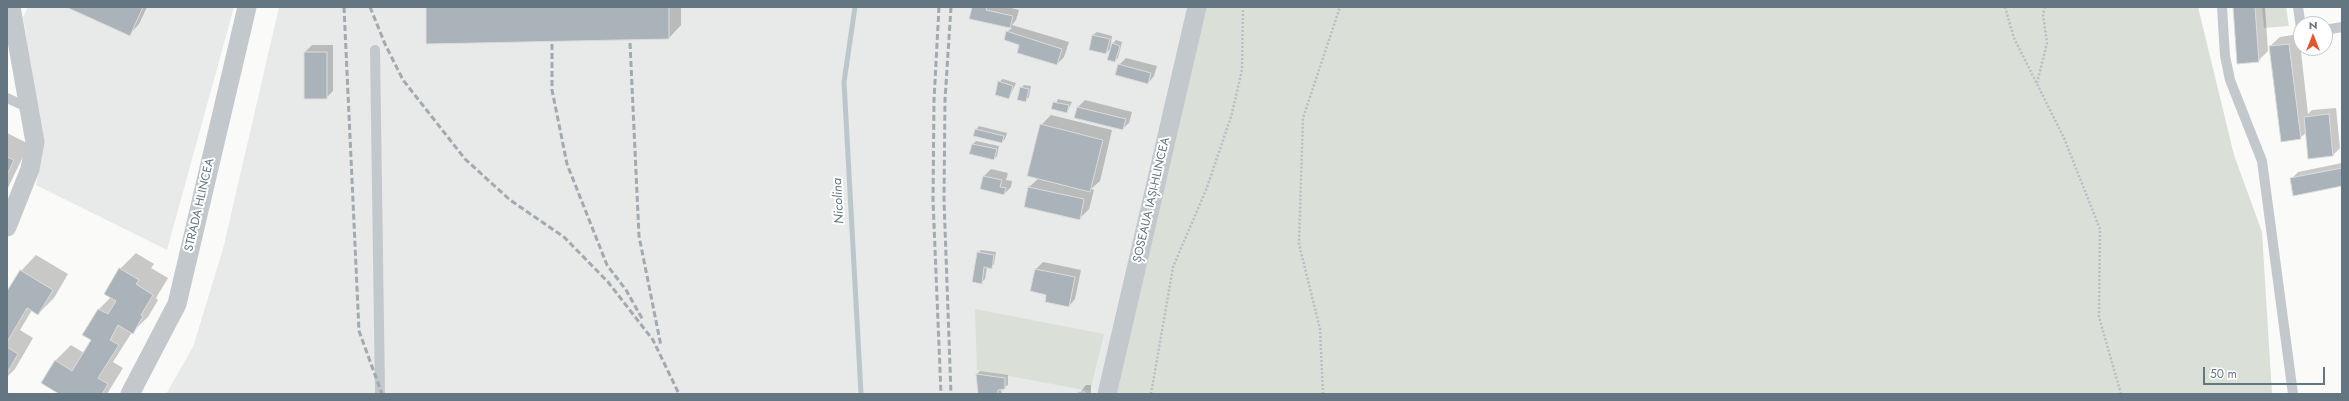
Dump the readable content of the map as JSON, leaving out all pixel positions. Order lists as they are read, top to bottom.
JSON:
{
  "streets": {
    "street": ["ȘOSEAUA IAȘI-HLINCEA", "STRADA HLINCEA"]
  },
  "water": ["Nicolina"],
  "scale_bar": "50 m",
  "north": "top"
}
